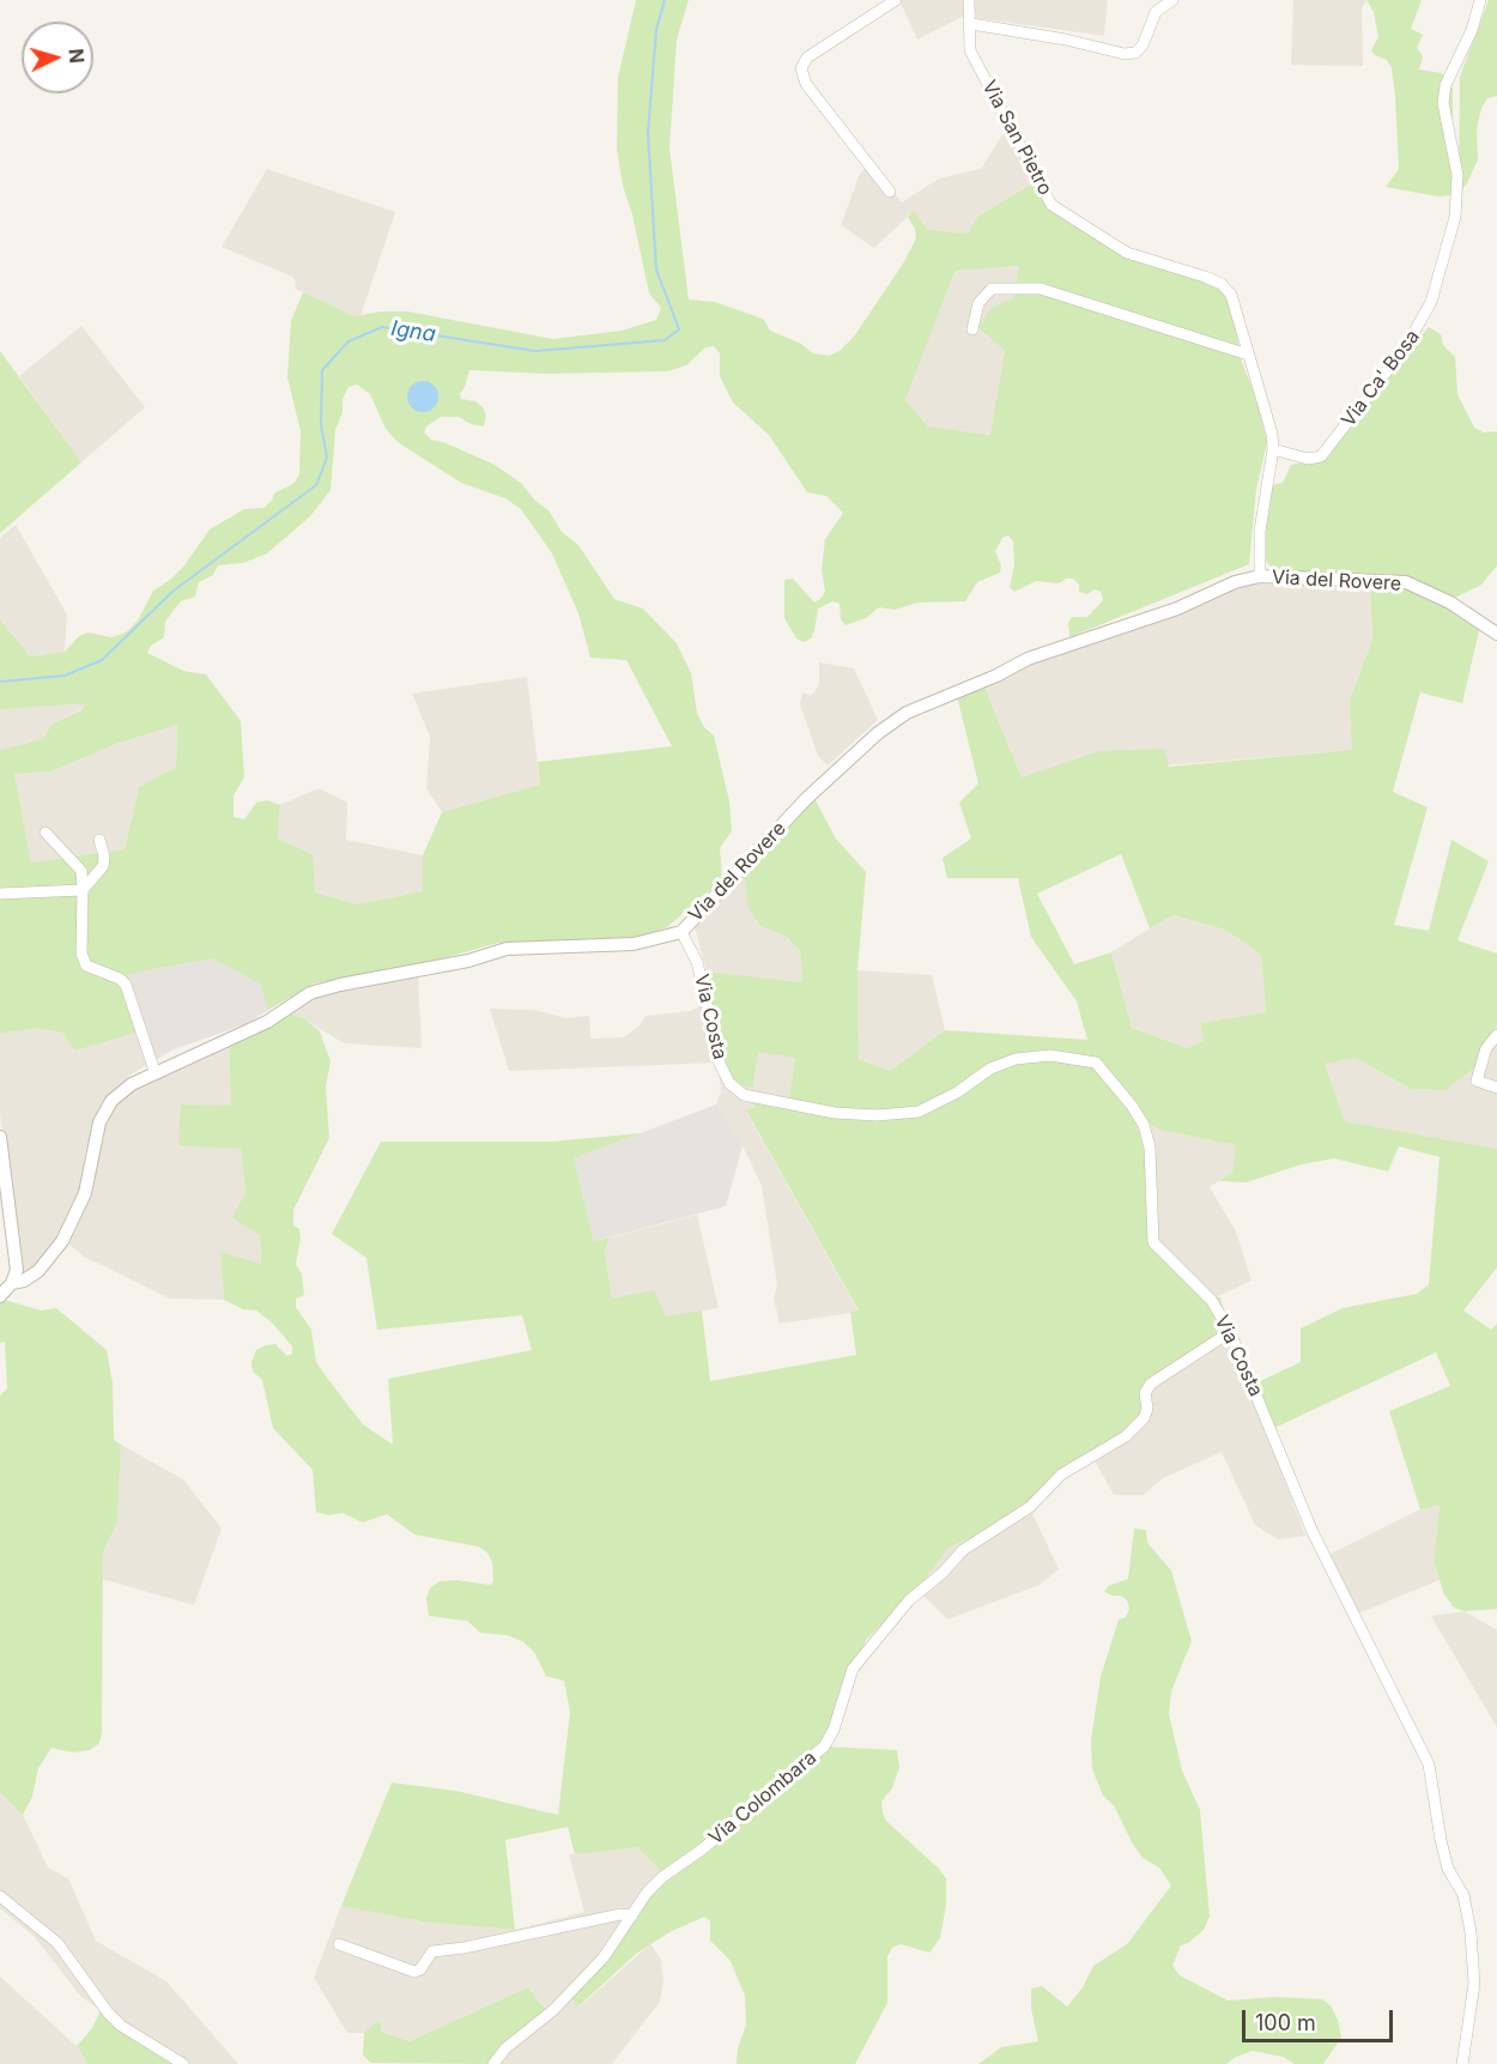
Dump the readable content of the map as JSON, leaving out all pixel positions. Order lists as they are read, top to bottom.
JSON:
{
  "streets": {
    "street": [
      "Via San Pietro",
      "Via Ca' Bosa",
      "Via del Rovere",
      "Via Costa",
      "Via Colombara"
    ]
  },
  "crossings": [
    ["Via San Pietro", "Via Ca' Bosa"],
    ["Via San Pietro", "Via del Rovere"],
    ["Via del Rovere", "Via Costa"],
    ["Via Costa", "Via Colombara"]
  ],
  "water": ["Igna"],
  "scale_bar": "100 m",
  "north": "right"
}
